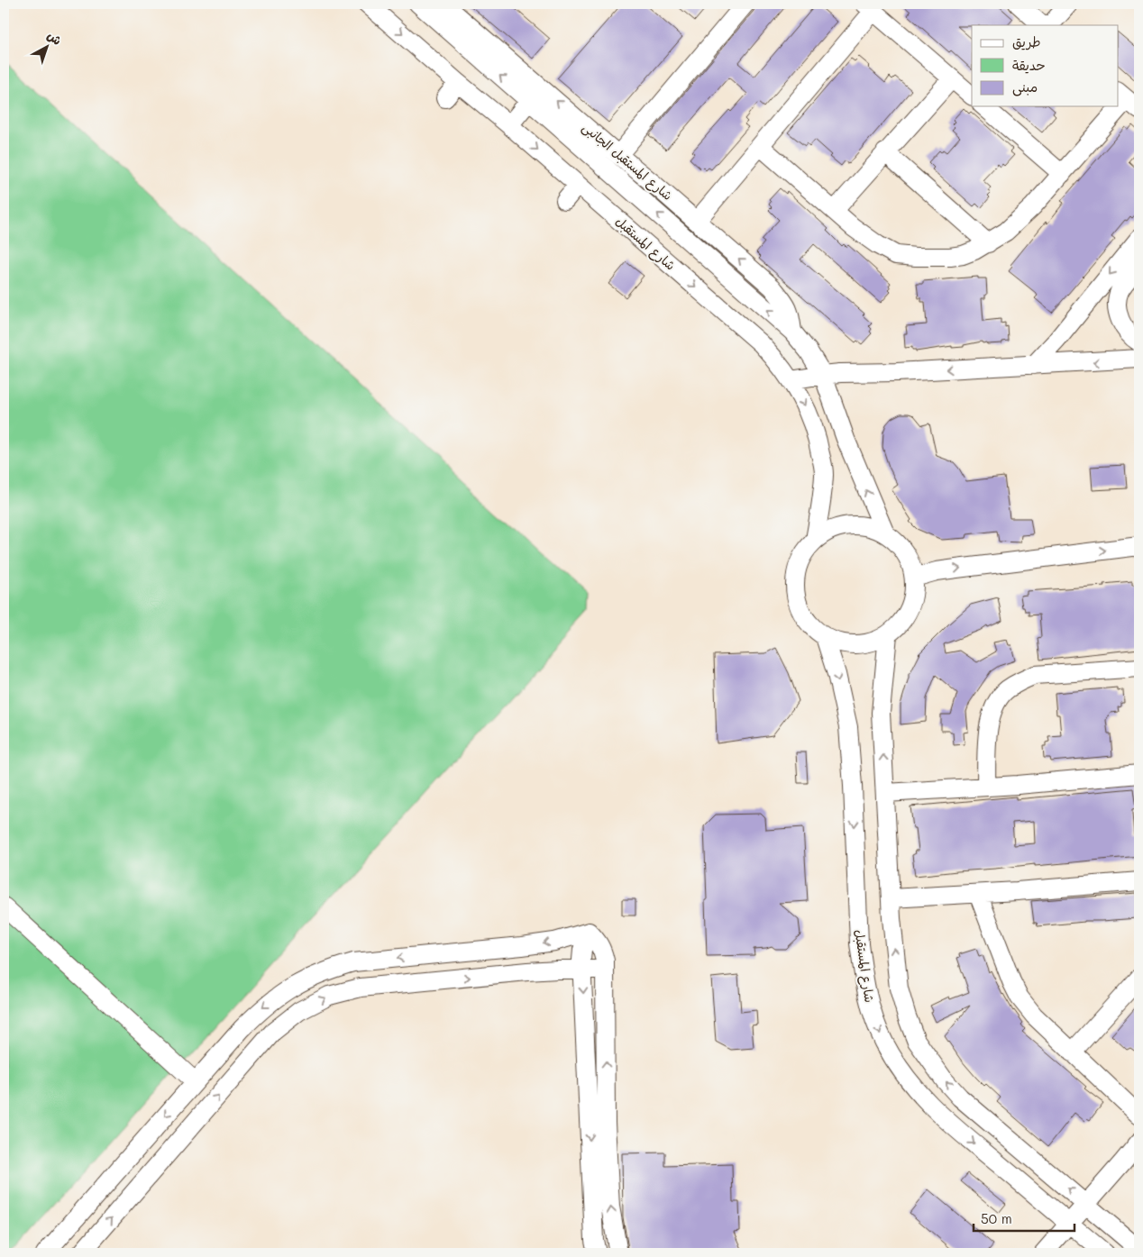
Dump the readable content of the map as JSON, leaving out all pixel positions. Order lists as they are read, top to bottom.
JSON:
{
  "streets": {
    "street": ["شارع المستقبل الجانبى", "شارع المستقبل"]
  },
  "legend": ["طريق", "حديقة", "مبنى"],
  "scale_bar": "50 m",
  "north": "top right"
}
